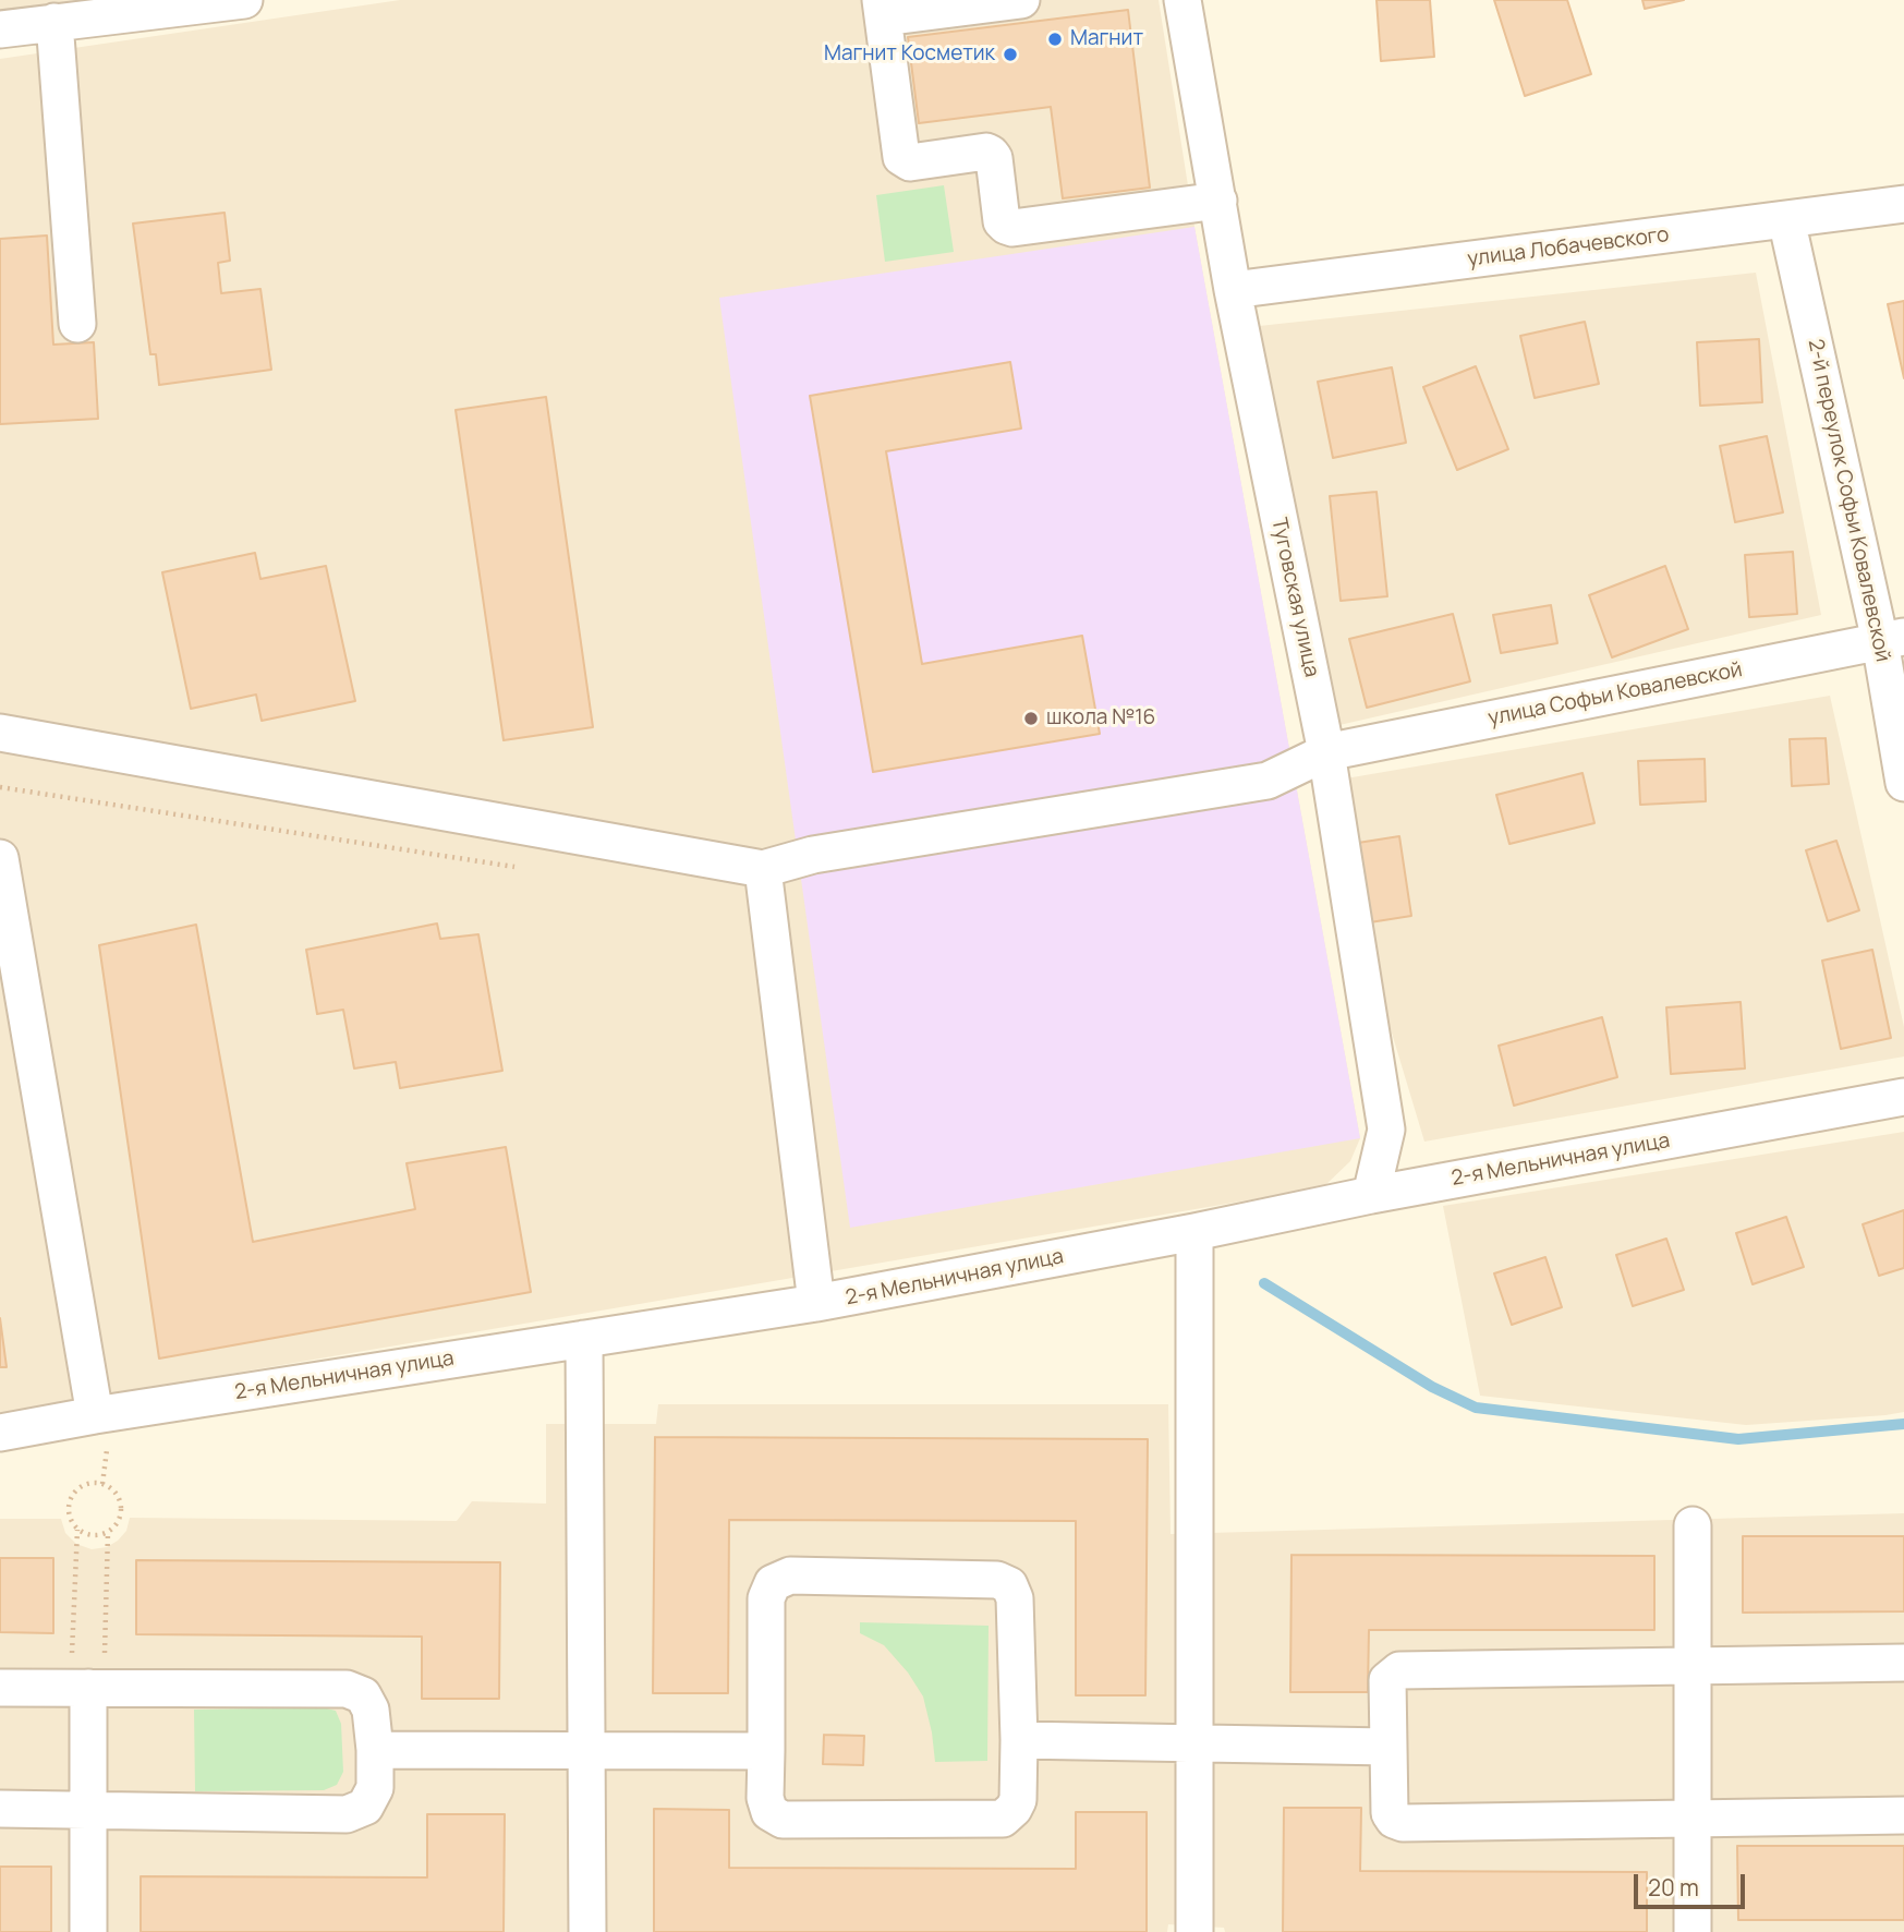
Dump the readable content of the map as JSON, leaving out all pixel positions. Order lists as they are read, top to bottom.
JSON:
{
  "streets": {
    "street": [
      "улица Лобачевского",
      "2-й переулок Софьи Ковалевской",
      "Туговская улица",
      "улица Софьи Ковалевской",
      "2-я Мельничная улица"
    ]
  },
  "crossings": [
    ["улица Лобачевского", "2-й переулок Софьи Ковалевской"],
    ["улица Лобачевского", "Туговская улица"],
    ["2-й переулок Софьи Ковалевской", "улица Софьи Ковалевской"],
    ["Туговская улица", "улица Софьи Ковалевской"],
    ["Туговская улица", "2-я Мельничная улица"]
  ],
  "places": ["Магнит", "Магнит Косметик", "школа №16"],
  "scale_bar": "20 m"
}
